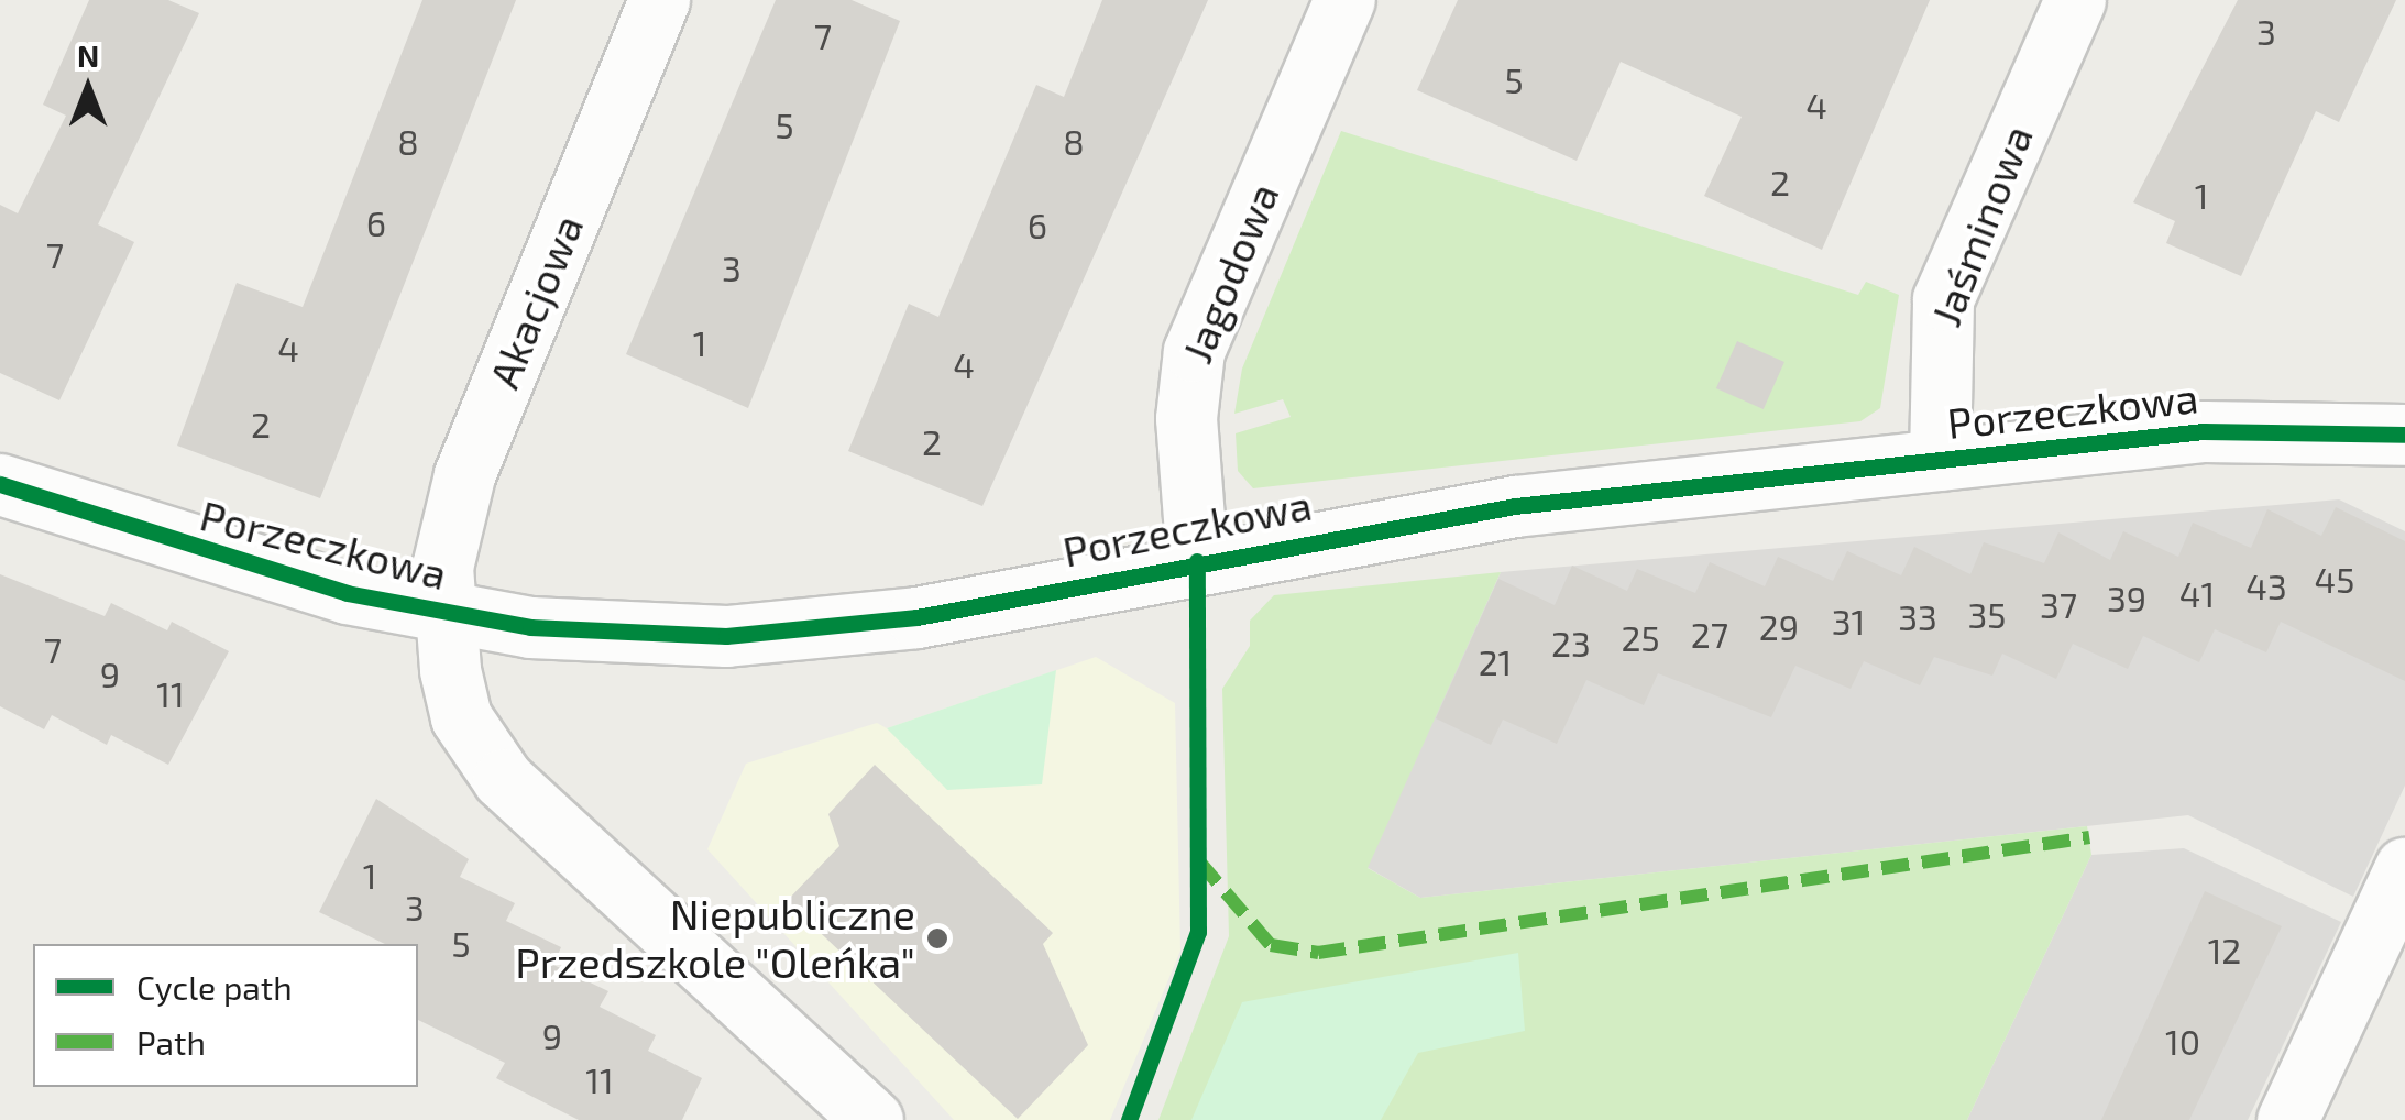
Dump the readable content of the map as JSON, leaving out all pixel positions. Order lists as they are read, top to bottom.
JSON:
{
  "streets": {
    "street": [
      "Jaśminowa",
      "Jagodowa",
      "Akacjowa",
      "Porzeczkowa"
    ]
  },
  "crossings": [
    ["Jaśminowa", "Porzeczkowa"],
    ["Jagodowa", "Porzeczkowa"],
    ["Akacjowa", "Porzeczkowa"]
  ],
  "places": ["Niepubliczne Przedszkole \"Oleńka\""],
  "house_numbers": [
    "3",
    "7",
    "5",
    "4",
    "5",
    "8",
    "8",
    "2",
    "1",
    "6",
    "6",
    "7",
    "3",
    "1",
    "4",
    "4",
    "2",
    "2",
    "45",
    "43",
    "41",
    "39",
    "37",
    "35",
    "33",
    "31",
    "29",
    "27",
    "25",
    "23",
    "7",
    "21",
    "9",
    "11",
    "1",
    "3",
    "5",
    "12",
    "9",
    "10",
    "11"
  ],
  "legend": ["Cycle path", "Path"],
  "north": "top"
}
